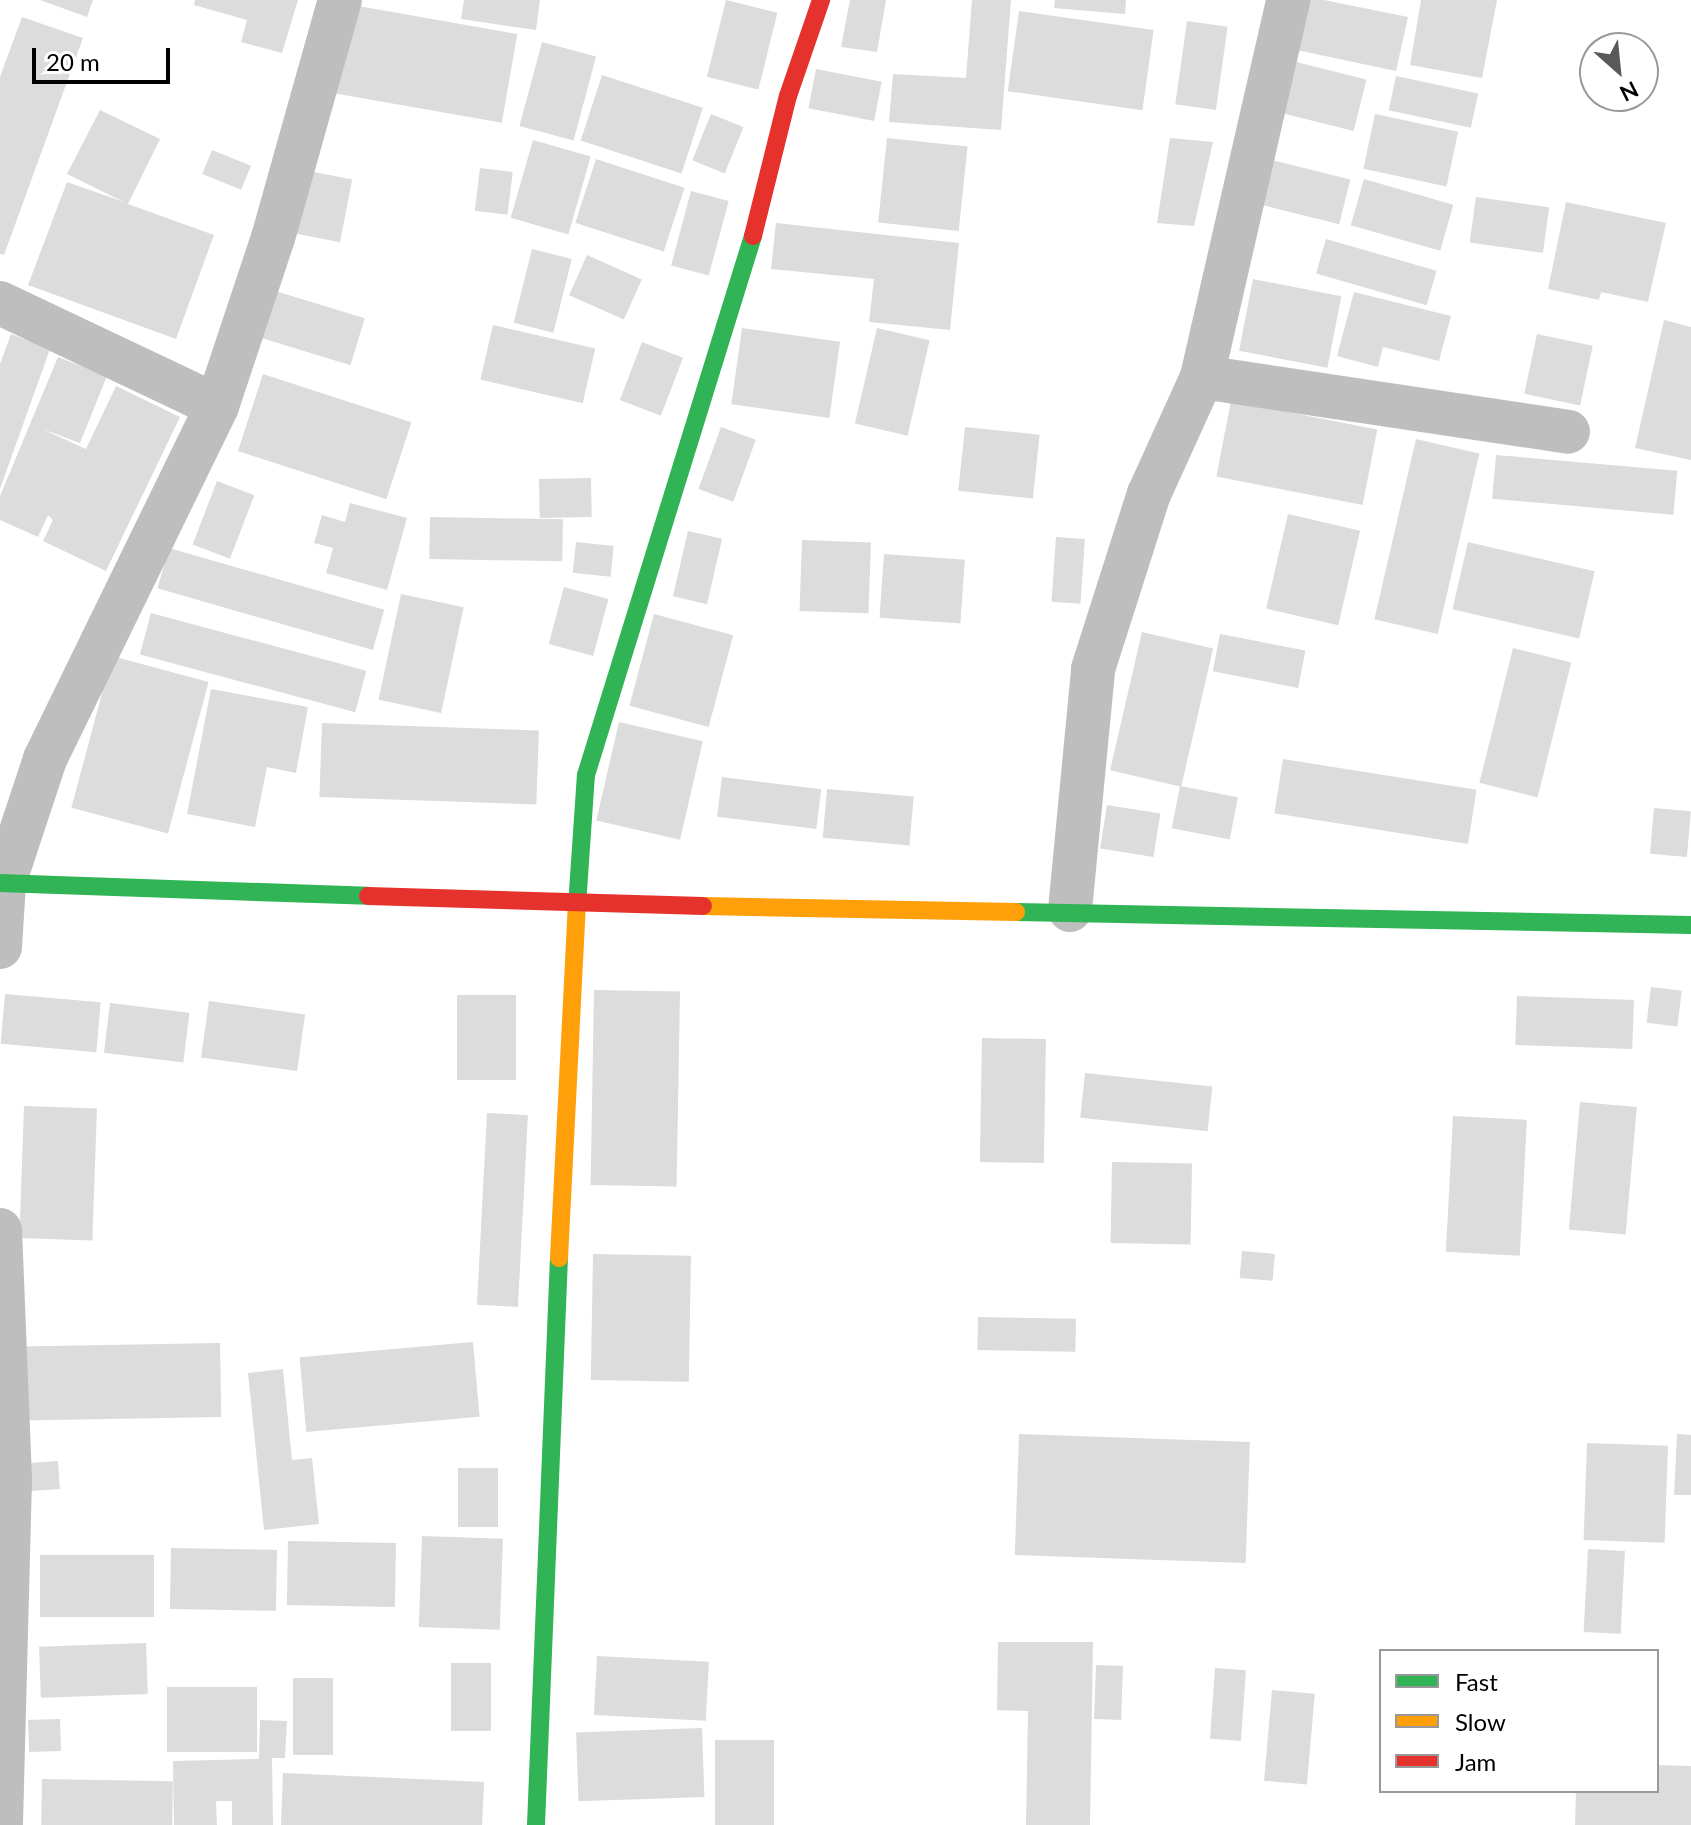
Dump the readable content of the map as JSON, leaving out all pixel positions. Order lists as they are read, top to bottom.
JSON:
{
  "legend": ["Fast", "Slow", "Jam"],
  "scale_bar": "20 m",
  "north": "bottom right"
}
